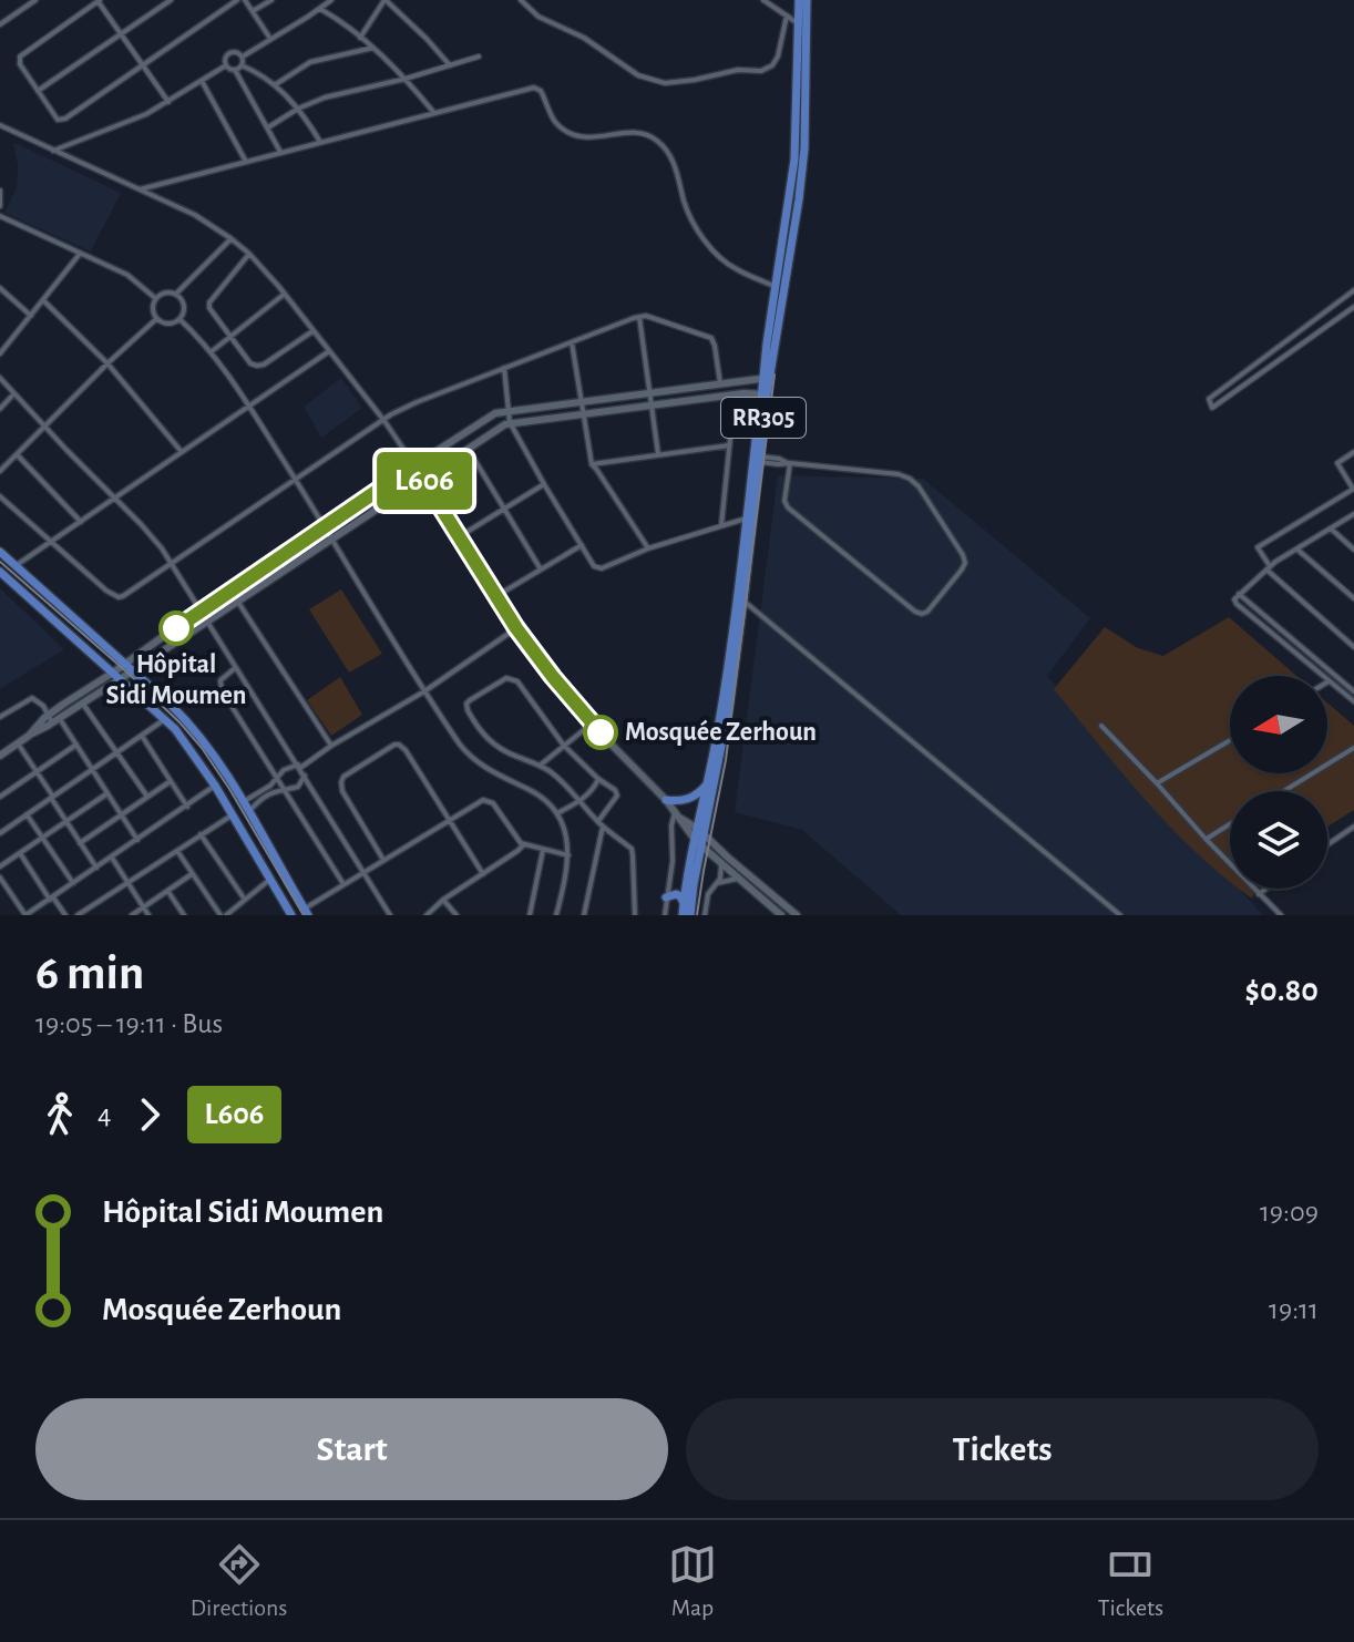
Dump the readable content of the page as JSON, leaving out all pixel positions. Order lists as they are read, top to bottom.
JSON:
{
  "streets": {
    "main road": ["RR305"]
  },
  "places": ["Hôpital Sidi Moumen", "Mosquée Zerhoun"],
  "lines": ["bus line L606"],
  "north": "left",
  "page": {
    "on_map": "L606",
    "heading": ["6 min", "19:05 – 19:11 · Bus", "$0.80"],
    "legs": ["4", "L606"],
    "list": [
      {
        "name": "Hôpital Sidi Moumen",
        "value": "19:09"
      },
      {
        "name": "Mosquée Zerhoun",
        "value": "19:11"
      }
    ],
    "buttons": ["Start", "Tickets"],
    "tabs": ["Directions", "Map", "Tickets"]
  }
}
